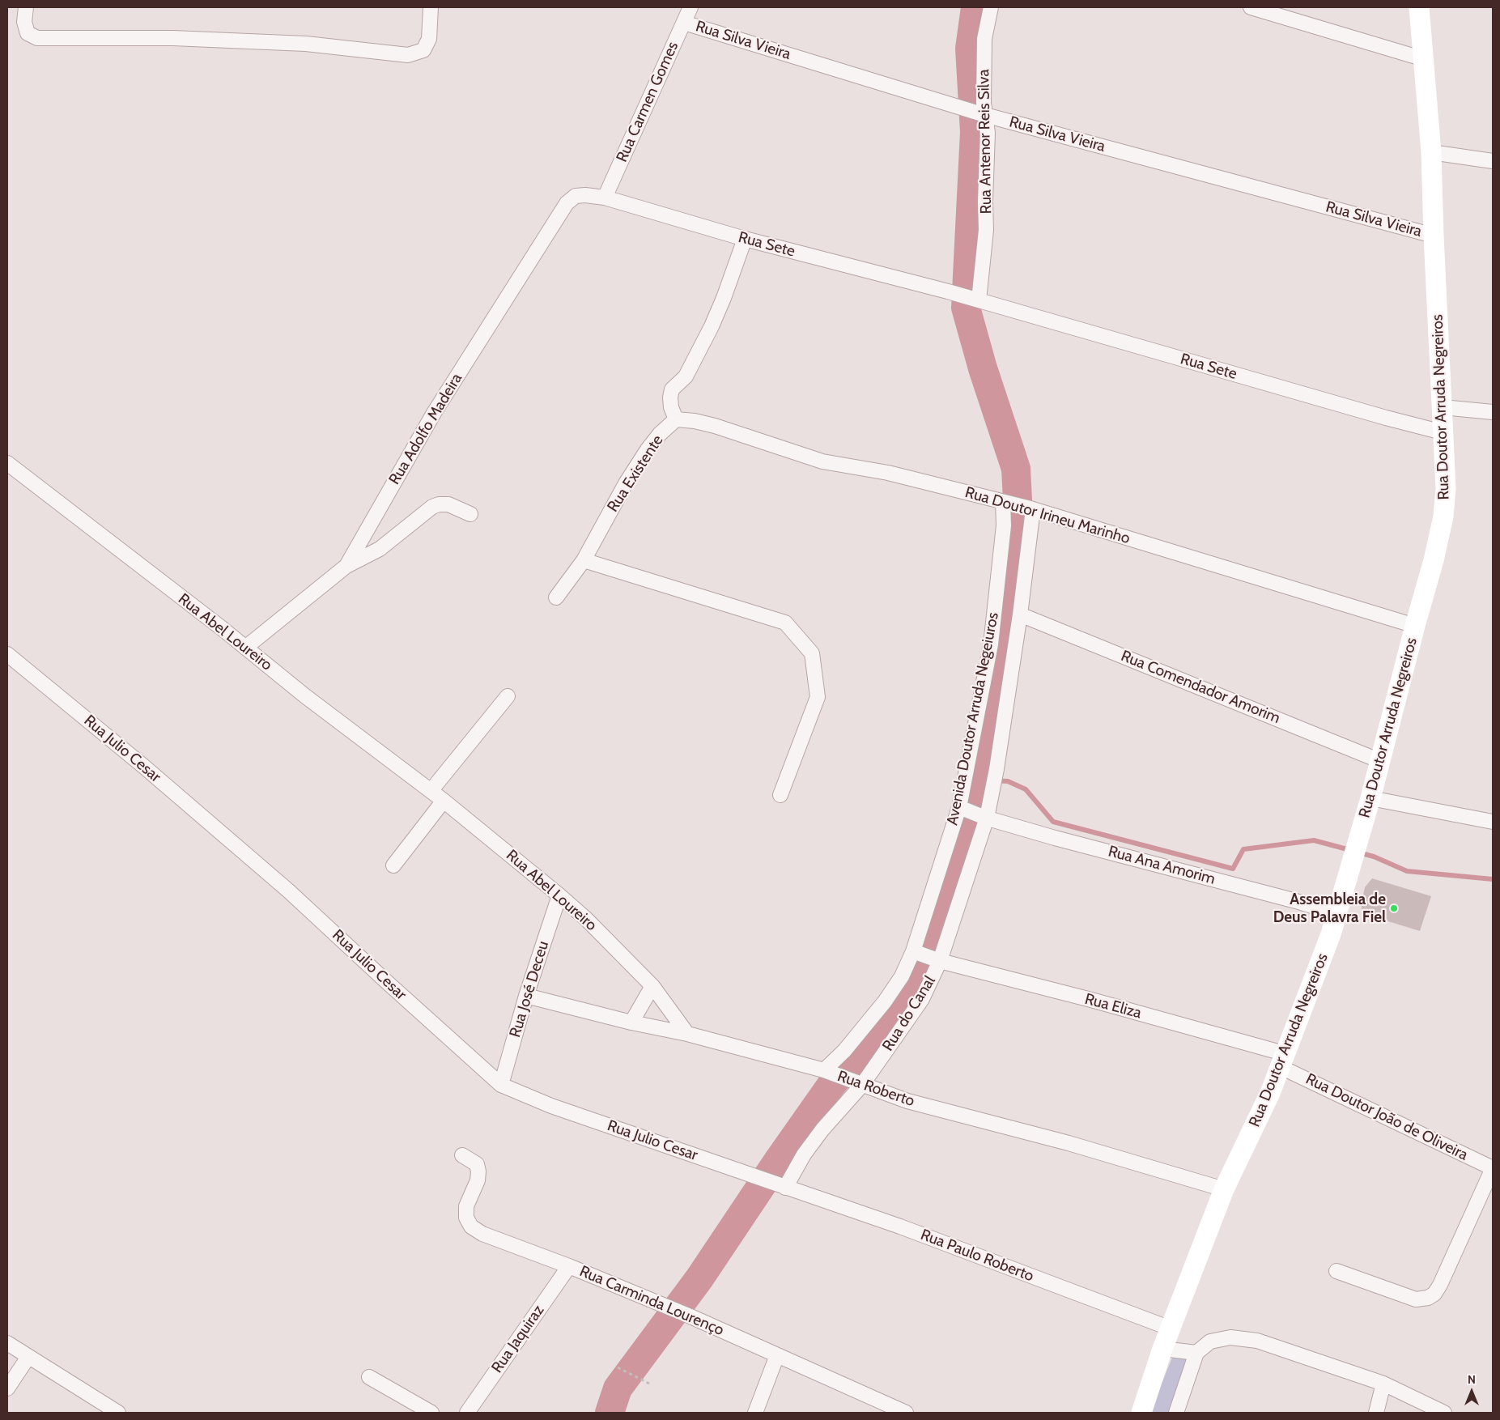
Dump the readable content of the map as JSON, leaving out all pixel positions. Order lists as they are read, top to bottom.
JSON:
{
  "streets": {
    "street": [
      "Rua Silva Vieira",
      "Rua Carmen Gomes",
      "Rua Antenor Reis Silva",
      "Rua Sete",
      "Rua Doutor Arruda Negreiros",
      "Rua Adolfo Madeira",
      "Rua Existente",
      "Rua Doutor Irineu Marinho",
      "Rua Abel Loureiro",
      "Rua Comendador Amorim",
      "Avenida Doutor Arruda Negeiuros",
      "Rua Julio Cesar",
      "Rua Ana Amorim",
      "Rua José Deceu",
      "Rua Eliza",
      "Rua do Canal",
      "Rua Roberto",
      "Rua Doutor João de Oliveira",
      "Rua Paulo Roberto",
      "Rua Carminda Lourenço",
      "Rua Jaquiraz"
    ]
  },
  "crossings": [
    ["Rua Silva Vieira", "Rua Carmen Gomes"],
    ["Rua Silva Vieira", "Rua Antenor Reis Silva"],
    ["Rua Silva Vieira", "Rua Doutor Arruda Negreiros"],
    ["Rua Carmen Gomes", "Rua Sete"],
    ["Rua Antenor Reis Silva", "Rua Sete"],
    ["Rua Sete", "Rua Doutor Arruda Negreiros"],
    ["Rua Sete", "Rua Adolfo Madeira"],
    ["Rua Doutor Arruda Negreiros", "Rua Doutor Irineu Marinho"],
    ["Rua Doutor Arruda Negreiros", "Rua Comendador Amorim"],
    ["Rua Doutor Arruda Negreiros", "Rua Ana Amorim"],
    ["Rua Doutor Arruda Negreiros", "Rua Eliza"],
    ["Rua Doutor Arruda Negreiros", "Rua Roberto"],
    ["Rua Doutor Arruda Negreiros", "Rua Doutor João de Oliveira"],
    ["Rua Doutor Arruda Negreiros", "Rua Paulo Roberto"],
    ["Rua Adolfo Madeira", "Rua Abel Loureiro"],
    ["Rua Existente", "Rua Doutor Irineu Marinho"],
    ["Rua Doutor Irineu Marinho", "Avenida Doutor Arruda Negeiuros"],
    ["Rua Abel Loureiro", "Rua José Deceu"],
    ["Rua Abel Loureiro", "Rua Roberto"],
    ["Rua Comendador Amorim", "Avenida Doutor Arruda Negeiuros"],
    ["Avenida Doutor Arruda Negeiuros", "Rua Ana Amorim"],
    ["Avenida Doutor Arruda Negeiuros", "Rua Eliza"],
    ["Avenida Doutor Arruda Negeiuros", "Rua do Canal"],
    ["Avenida Doutor Arruda Negeiuros", "Rua Roberto"],
    ["Rua Julio Cesar", "Rua José Deceu"],
    ["Rua Julio Cesar", "Rua do Canal"],
    ["Rua Julio Cesar", "Rua Paulo Roberto"],
    ["Rua Ana Amorim", "Rua do Canal"],
    ["Rua José Deceu", "Rua Roberto"],
    ["Rua Eliza", "Rua do Canal"],
    ["Rua Eliza", "Rua Doutor João de Oliveira"],
    ["Rua do Canal", "Rua Roberto"],
    ["Rua do Canal", "Rua Paulo Roberto"],
    ["Rua Carminda Lourenço", "Rua Jaquiraz"]
  ],
  "places": ["Assembleia de Deus Palavra Fiel"],
  "north": "top"
}
